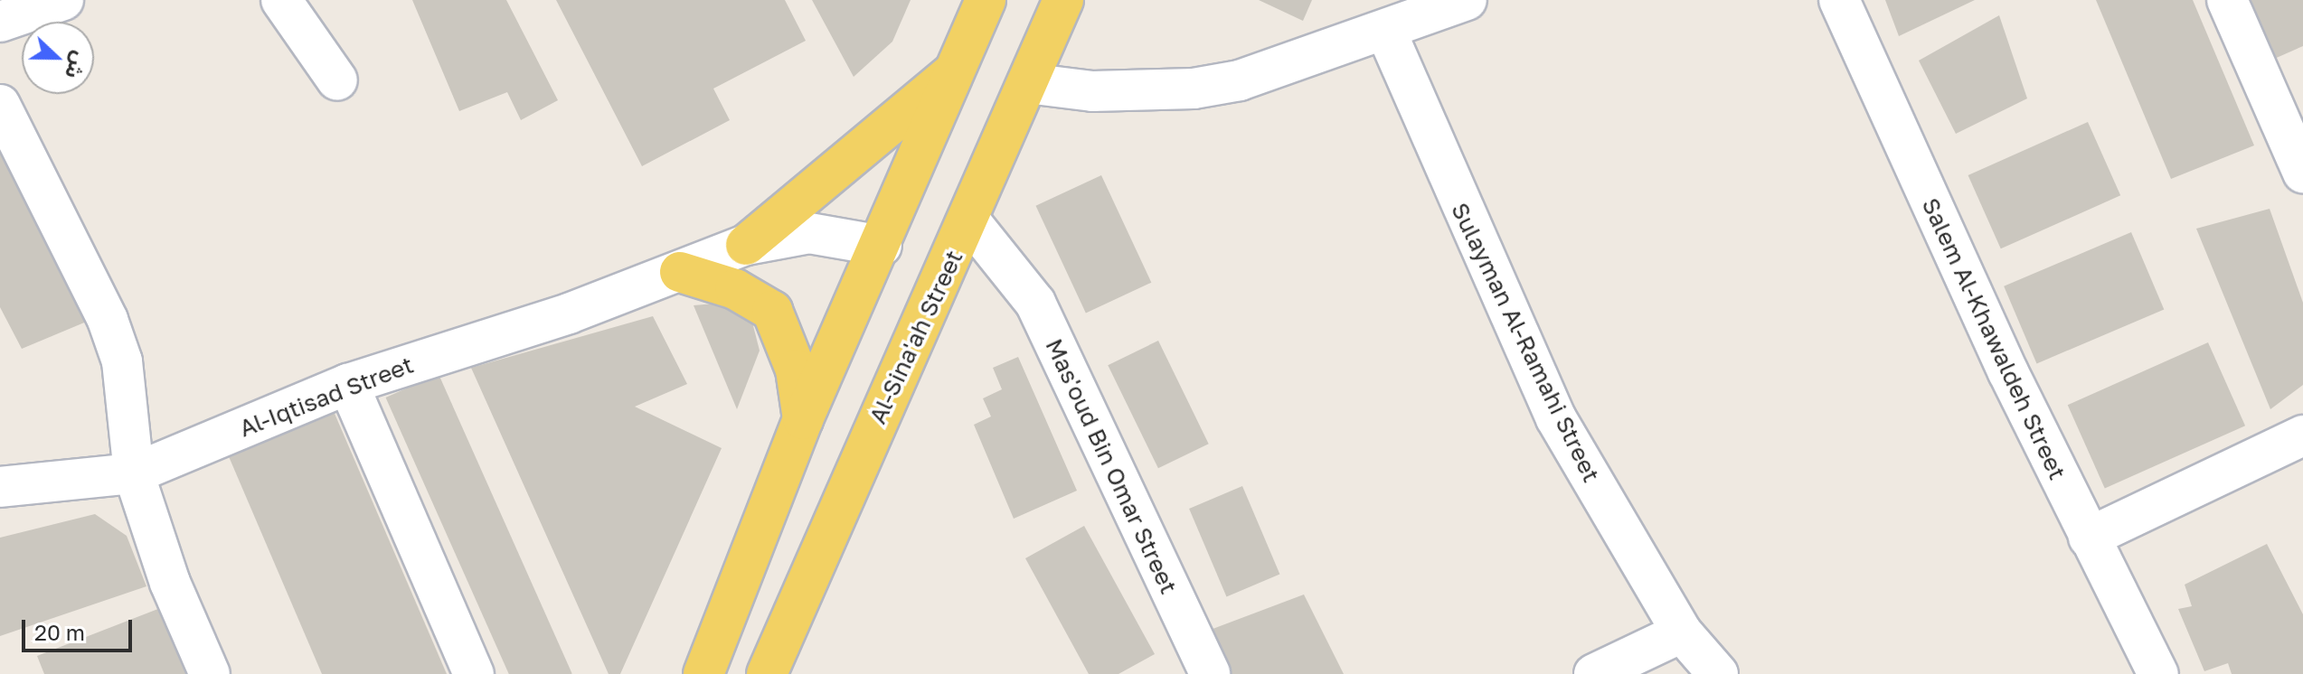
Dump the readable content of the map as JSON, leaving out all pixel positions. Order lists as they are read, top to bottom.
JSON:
{
  "streets": {
    "main road": ["Al-Sina'ah Street"],
    "street": [
      "Salem Al-Khawaldeh Street",
      "Sulayman Al-Ramahi Street",
      "Al-Iqtisad Street",
      "Mas'oud Bin Omar Street"
    ]
  },
  "crossings": [
    ["Al-Sina'ah Street", "Mas'oud Bin Omar Street"]
  ],
  "scale_bar": "20 m",
  "north": "right"
}
